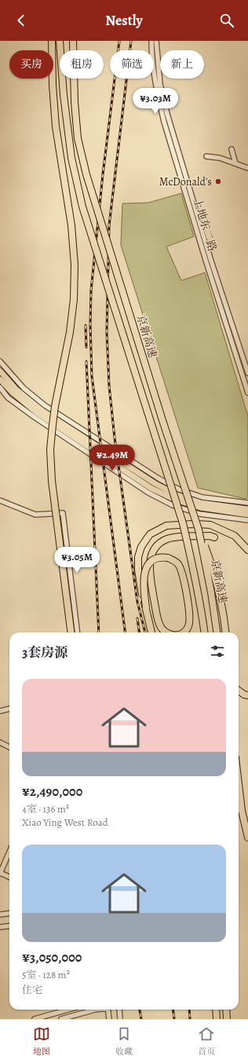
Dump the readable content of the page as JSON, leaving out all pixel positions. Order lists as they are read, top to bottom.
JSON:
{
  "streets": {
    "highway": ["京新高速"],
    "street": ["上地东二路"]
  },
  "places": ["McDonald's"],
  "page": {
    "header": "Nestly",
    "chip": [
      "买房",
      "租房",
      "筛选",
      "新上"
    ],
    "price": ["¥3.03M", "¥2.49M", "¥3.05M"],
    "heading": "3套房源",
    "list": [
      {
        "name": "¥2,490,000",
        "note": "4室 · 136 m² · Xiao Ying West Road"
      },
      {
        "name": "¥3,050,000",
        "note": "5室 · 128 m² · 住宅"
      }
    ],
    "tabs": ["地图", "收藏", "首页"]
  }
}
